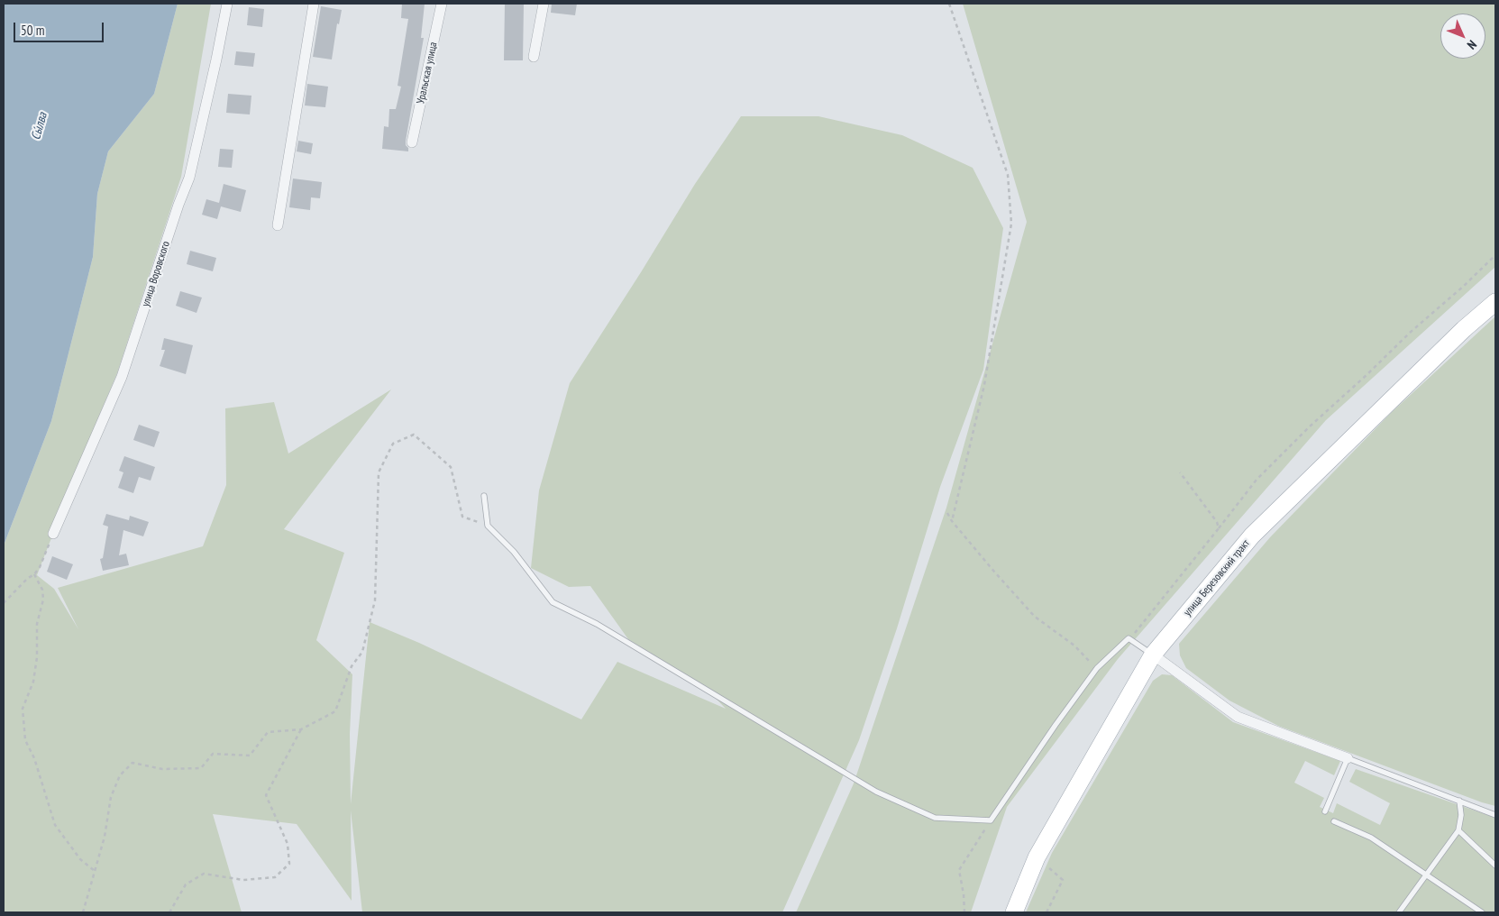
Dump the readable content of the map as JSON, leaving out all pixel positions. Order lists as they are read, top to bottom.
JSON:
{
  "streets": {
    "main road": ["улица Березовский тракт"],
    "street": ["Уральская улица", "улица Воровского"]
  },
  "water": ["Сы́лва"],
  "scale_bar": "50 m",
  "north": "bottom right"
}
